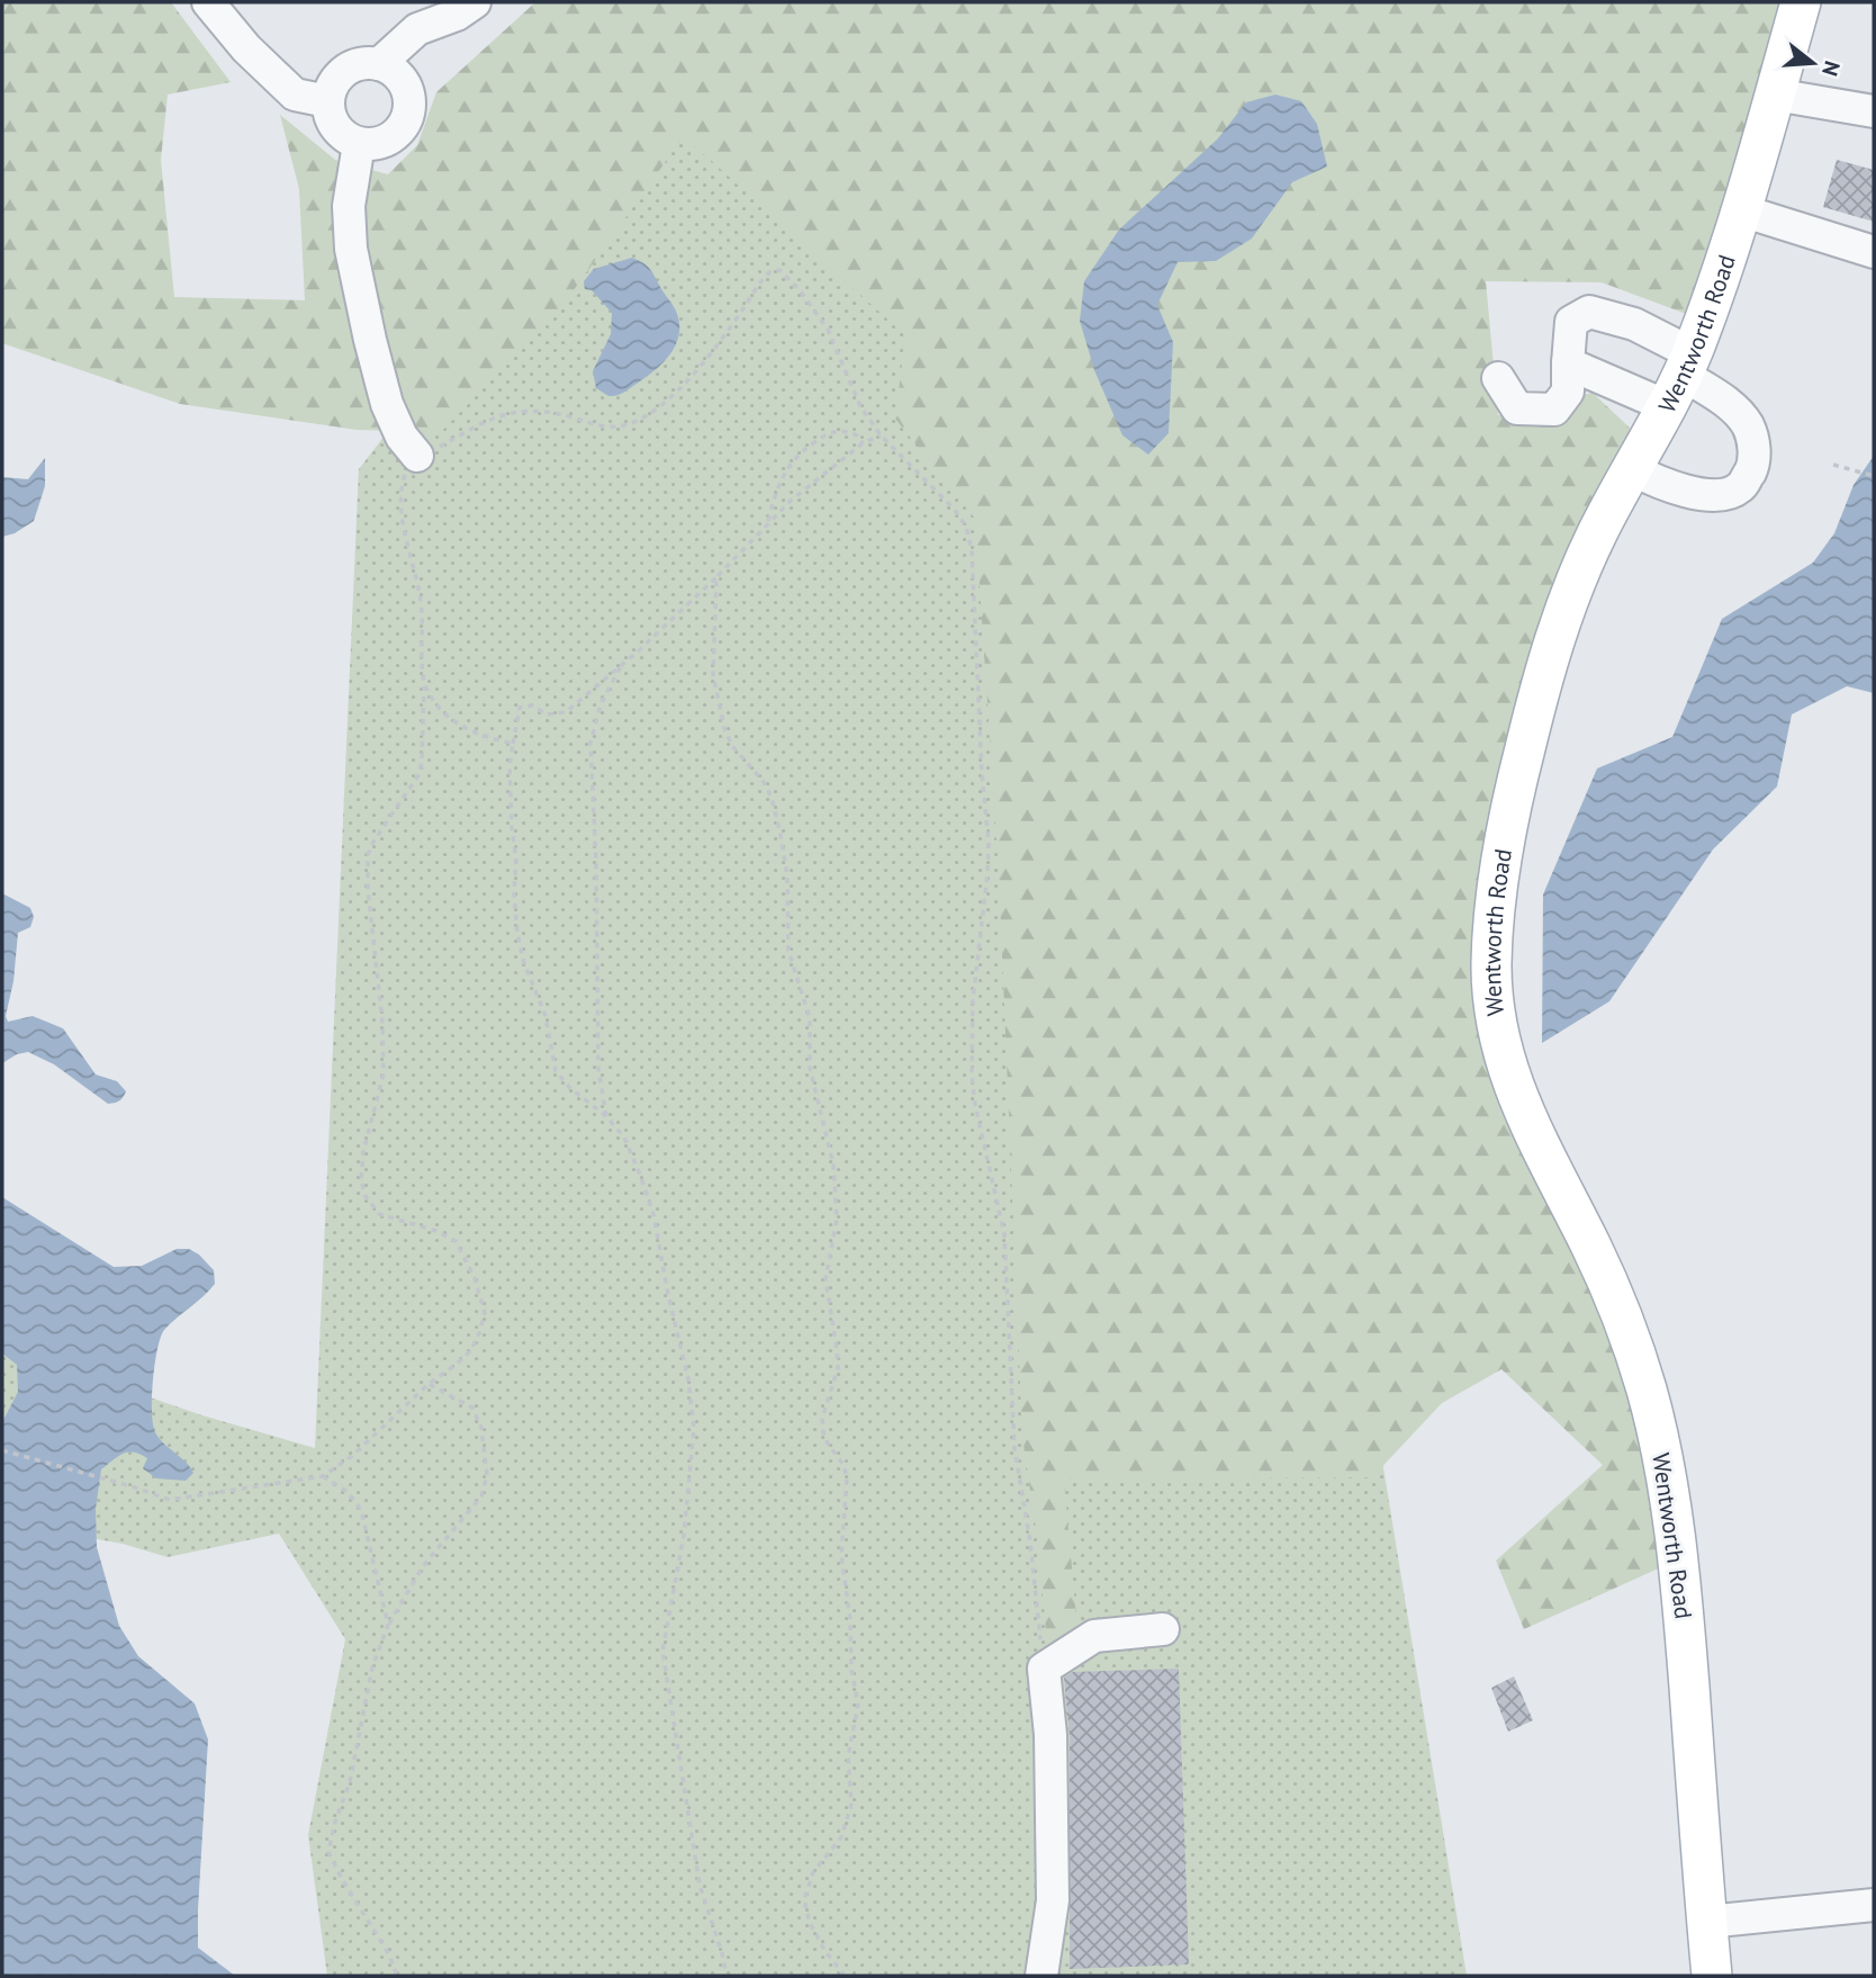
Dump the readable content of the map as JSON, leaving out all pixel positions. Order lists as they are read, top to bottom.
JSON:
{
  "streets": {
    "main road": ["Wentworth Road"]
  },
  "north": "right"
}
